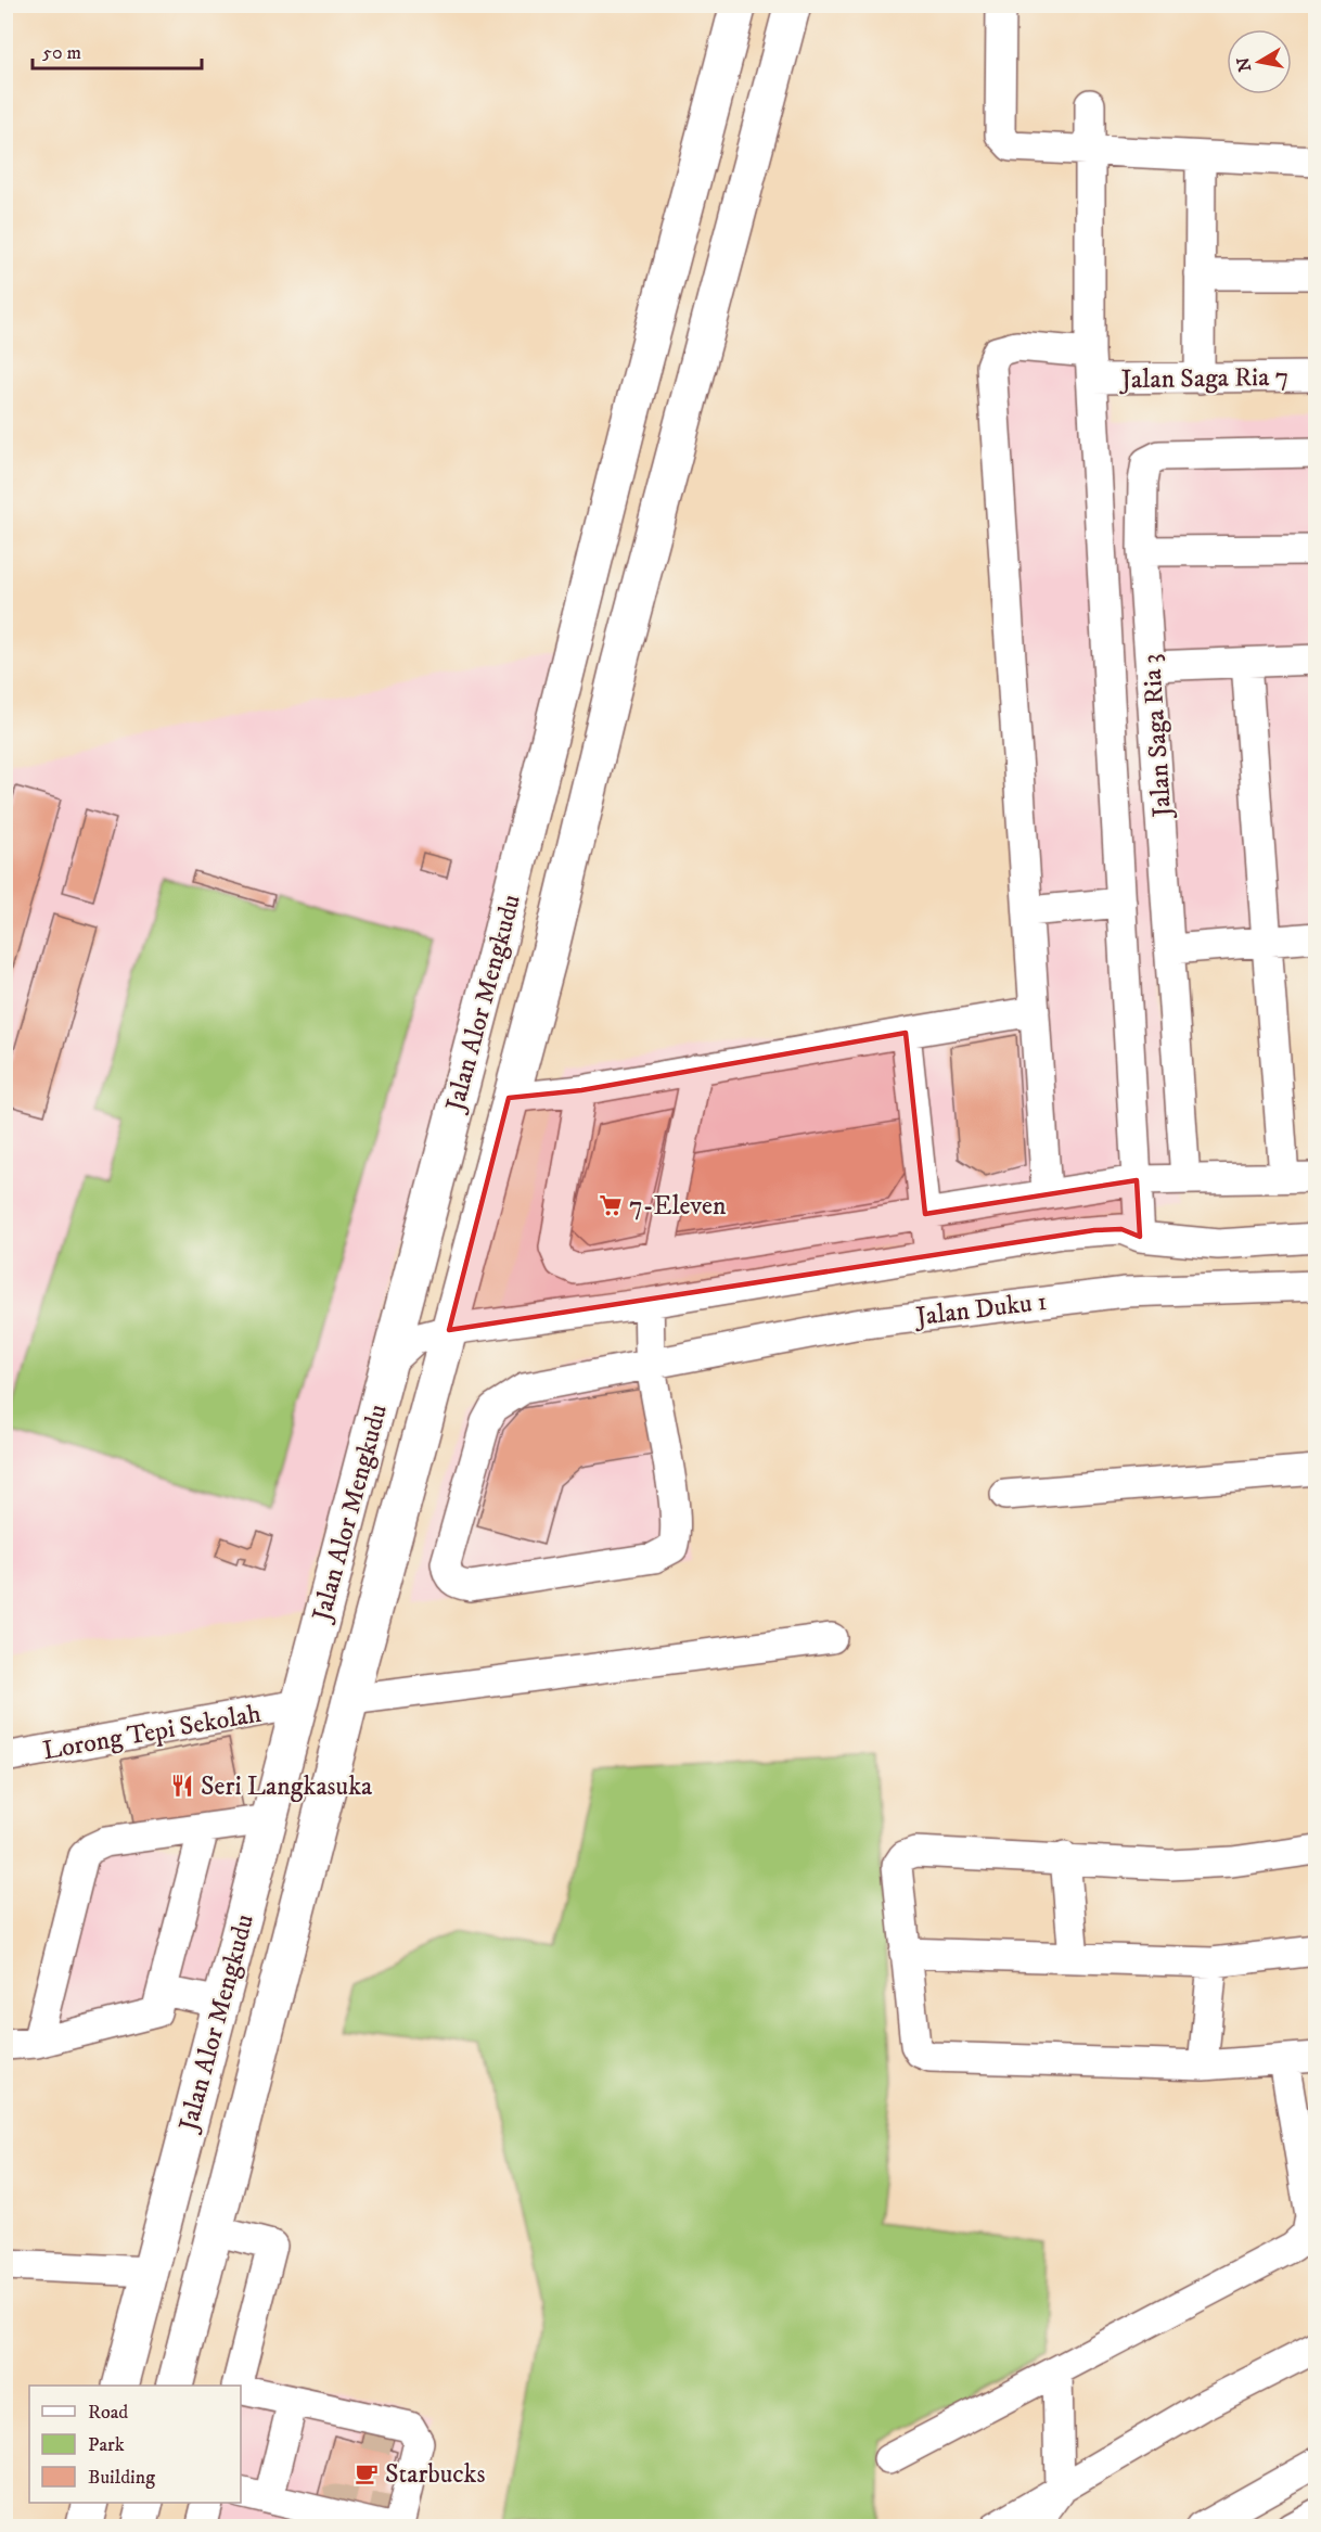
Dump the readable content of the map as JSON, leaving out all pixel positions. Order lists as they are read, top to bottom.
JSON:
{
  "streets": {
    "main road": ["Jalan Alor Mengkudu"],
    "street": [
      "Jalan Saga Ria 7",
      "Jalan Saga Ria 3",
      "Jalan Duku 1",
      "Lorong Tepi Sekolah"
    ]
  },
  "crossings": [
    ["Jalan Alor Mengkudu", "Lorong Tepi Sekolah"]
  ],
  "places": {
    "supermarket": ["7-Eleven"],
    "restaurant": ["Seri Langkasuka"],
    "cafe": ["Starbucks"]
  },
  "legend": ["Road", "Park", "Building"],
  "scale_bar": "50 m",
  "north": "left"
}
